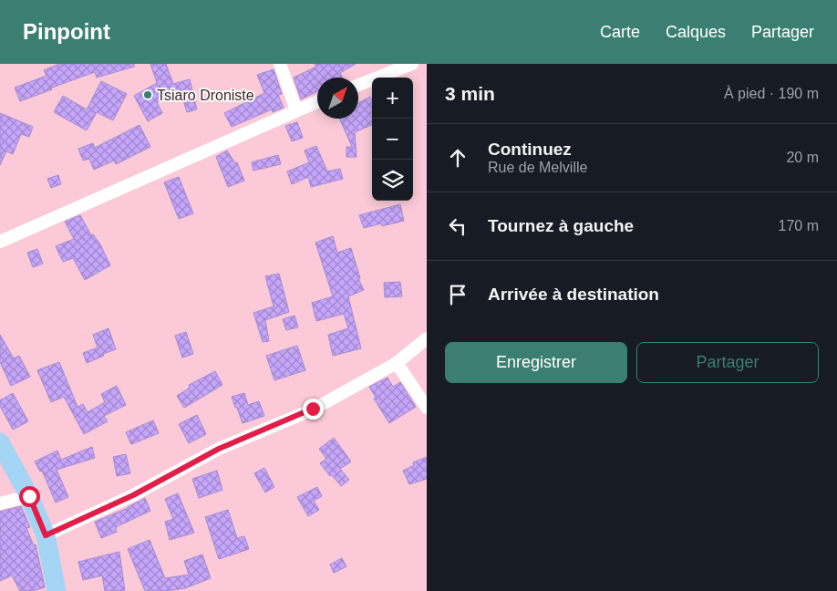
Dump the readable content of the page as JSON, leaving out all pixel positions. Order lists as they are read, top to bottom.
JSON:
{
  "places": ["Tsiaro Droniste"],
  "north": "top right",
  "page": {
    "header": "Pinpoint",
    "nav": ["Carte", "Calques", "Partager"],
    "heading": ["3 min", "À pied · 190 m"],
    "map_buttons": ["+", "−"],
    "list": [
      ["Continuez", "Rue de Melville", "20 m"],
      ["Tournez à gauche", "170 m"],
      "Arrivée à destination"
    ],
    "buttons": ["Enregistrer", "Partager"]
  }
}
